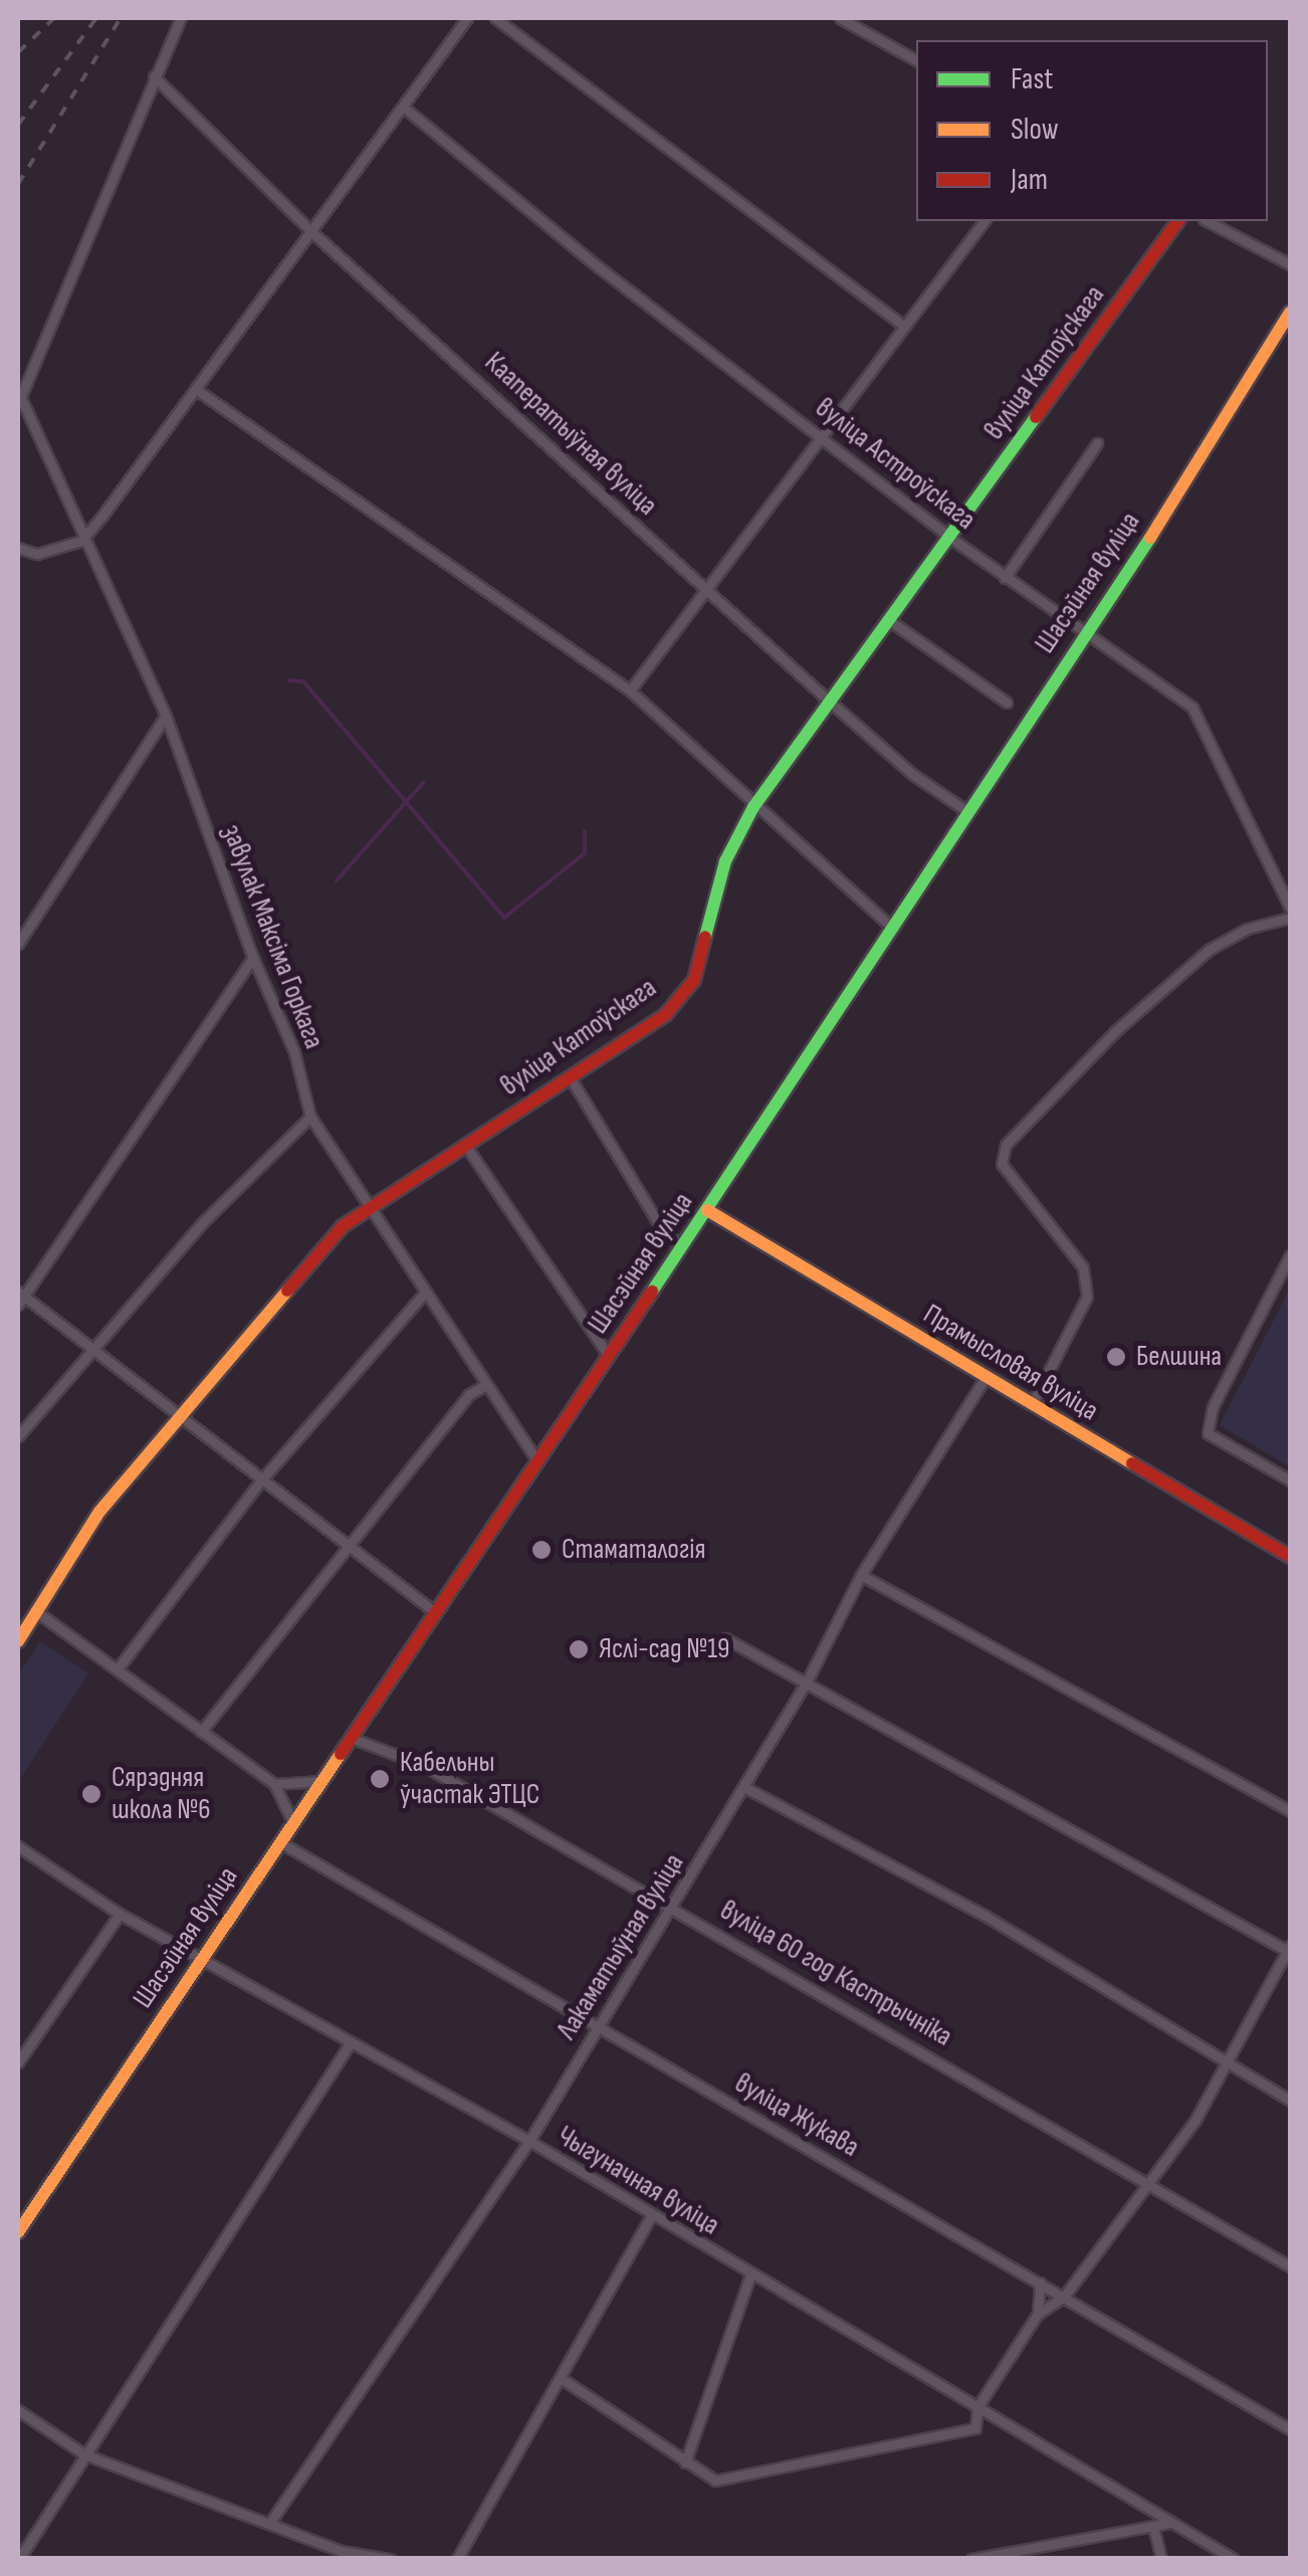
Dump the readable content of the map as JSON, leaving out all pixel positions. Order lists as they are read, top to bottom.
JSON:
{
  "streets": {
    "street": [
      "вуліца Катоўскага",
      "Кааператыўная вуліца",
      "вуліца Астроўскага",
      "Шасэйная вуліца",
      "завулак Максіма Горкага",
      "Прамысловая вуліца",
      "Лакаматыўная вуліца",
      "вуліца 60 год Кастрычніка",
      "вуліца Жукава",
      "Чыгуначная вуліца"
    ]
  },
  "crossings": [
    ["вуліца Катоўскага", "Кааператыўная вуліца"],
    ["вуліца Катоўскага", "вуліца Астроўскага"],
    ["вуліца Катоўскага", "завулак Максіма Горкага"],
    ["Кааператыўная вуліца", "Шасэйная вуліца"],
    ["вуліца Астроўскага", "Шасэйная вуліца"],
    ["Шасэйная вуліца", "завулак Максіма Горкага"],
    ["Шасэйная вуліца", "Прамысловая вуліца"],
    ["Шасэйная вуліца", "вуліца 60 год Кастрычніка"],
    ["Шасэйная вуліца", "вуліца Жукава"],
    ["Шасэйная вуліца", "Чыгуначная вуліца"],
    ["Прамысловая вуліца", "Лакаматыўная вуліца"],
    ["Лакаматыўная вуліца", "вуліца 60 год Кастрычніка"],
    ["Лакаматыўная вуліца", "вуліца Жукава"],
    ["Лакаматыўная вуліца", "Чыгуначная вуліца"]
  ],
  "places": [
    "Белшина",
    "Стаматалогія",
    "Яслі-сад №19",
    "Кабельны ўчастак ЭТЦС",
    "Сярэдняя школа №6"
  ],
  "legend": ["Fast", "Slow", "Jam"]
}
